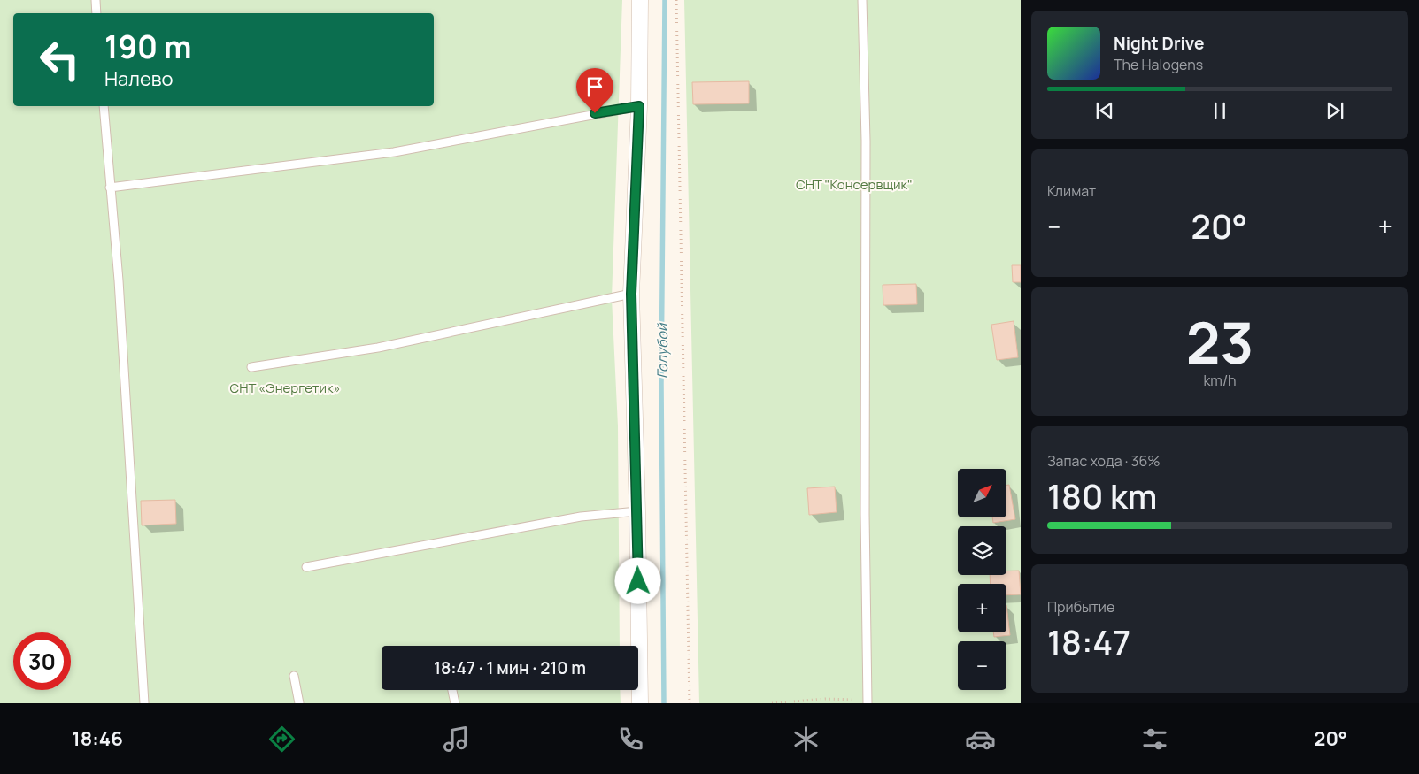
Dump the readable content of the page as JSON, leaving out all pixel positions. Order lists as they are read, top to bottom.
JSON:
{
  "water": ["Голубой"],
  "parks": ["СНТ \"Консервщик\"", "СНТ «Энергетик»"],
  "north": "top right",
  "page": {
    "turn": ["190 m", "Налево"],
    "song": ["Night Drive", "The Halogens"],
    "tile": [
      "Климат",
      ["23", "km/h"],
      ["Запас хода · 36%", "180 km"],
      ["Прибытие", "18:47"]
    ],
    "heat": ["−", "20°", "+"],
    "map_buttons": ["+", "−"],
    "limit": "30",
    "trip": "18:47 · 1 мин · 210 m",
    "tabs": ["18:46", "20°"]
  }
}
